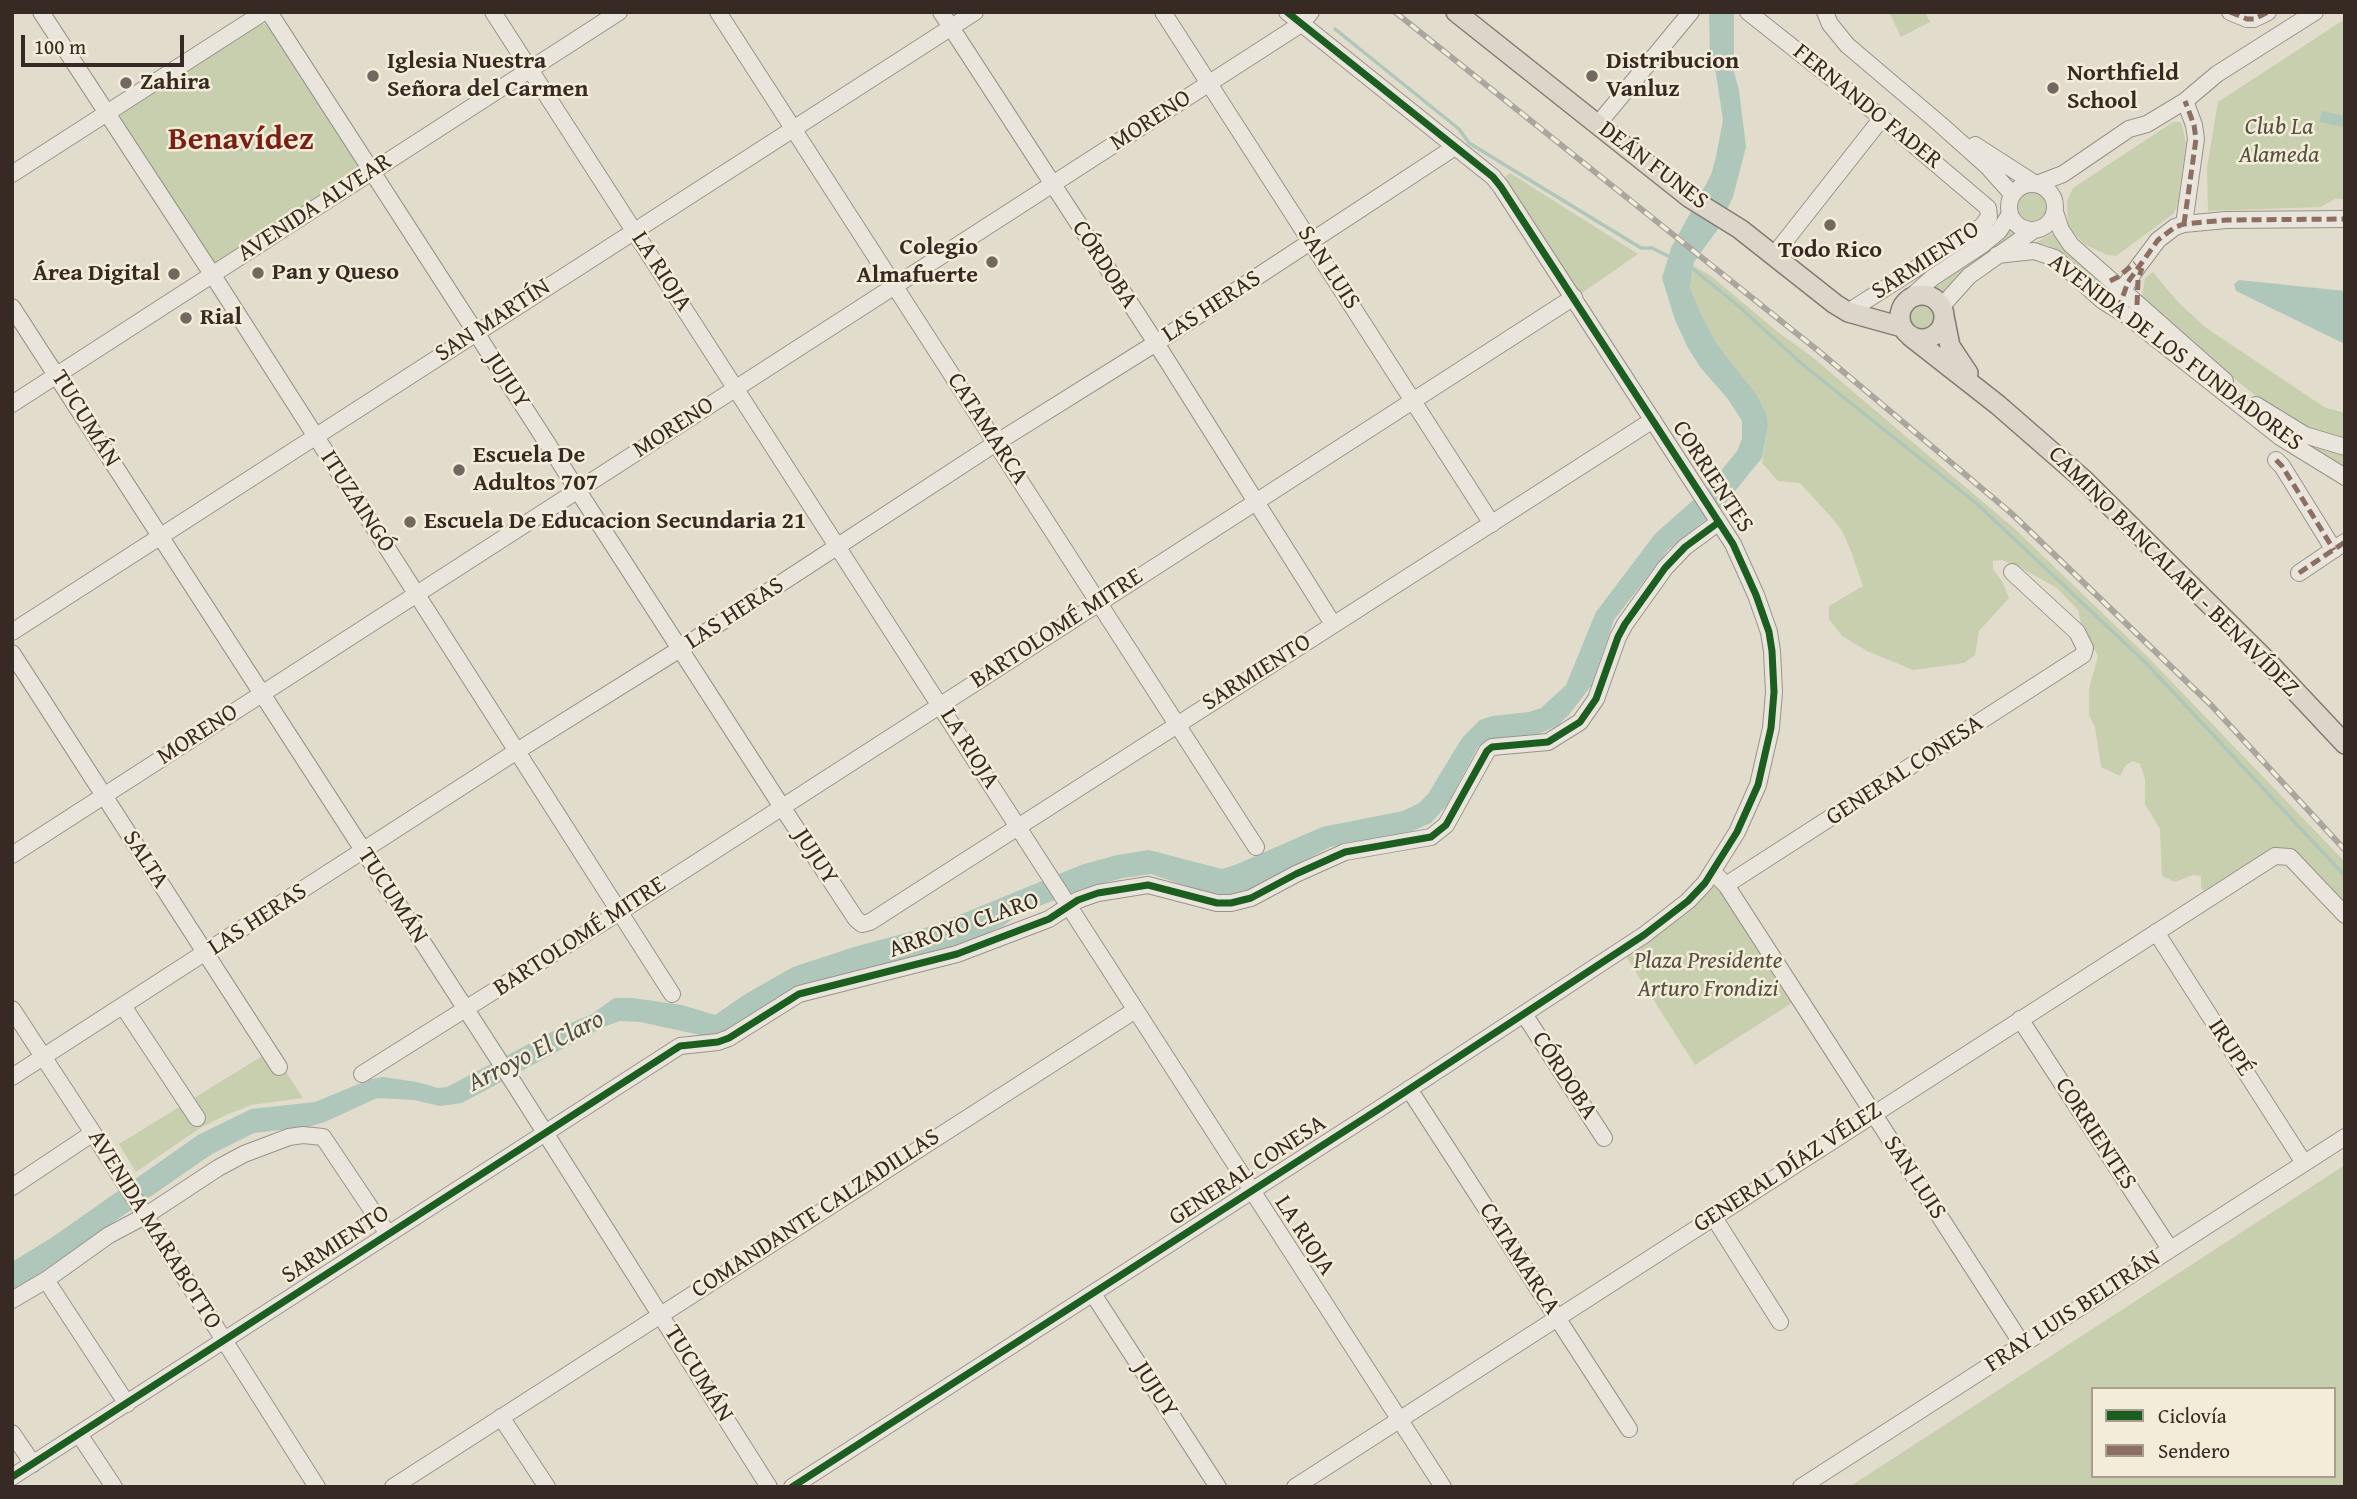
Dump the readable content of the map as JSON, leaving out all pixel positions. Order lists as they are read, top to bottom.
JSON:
{
  "streets": {
    "main road": ["DEÁN FUNES", "CAMINO BANCALARI - BENAVÍDEZ"],
    "street": [
      "FERNANDO FADER",
      "MORENO",
      "AVENIDA ALVEAR",
      "SARMIENTO",
      "CÓRDOBA",
      "SAN LUIS",
      "LA RIOJA",
      "LAS HERAS",
      "SAN MARTÍN",
      "AVENIDA DE LOS FUNDADORES",
      "JUJUY",
      "TUCUMÁN",
      "CATAMARCA",
      "CORRIENTES",
      "ITUZAINGÓ",
      "BARTOLOMÉ MITRE",
      "GENERAL CONESA",
      "SALTA",
      "ARROYO CLARO",
      "IRUPÉ",
      "GENERAL DÍAZ VÉLEZ",
      "COMANDANTE CALZADILLAS",
      "AVENIDA MARABOTTO",
      "FRAY LUIS BELTRÁN"
    ]
  },
  "crossings": [
    ["FERNANDO FADER", "SARMIENTO"],
    ["MORENO", "CÓRDOBA"],
    ["MORENO", "SAN LUIS"],
    ["MORENO", "LA RIOJA"],
    ["MORENO", "JUJUY"],
    ["MORENO", "TUCUMÁN"],
    ["MORENO", "CATAMARCA"],
    ["MORENO", "CORRIENTES"],
    ["MORENO", "ITUZAINGÓ"],
    ["MORENO", "SALTA"],
    ["DEÁN FUNES", "SARMIENTO"],
    ["DEÁN FUNES", "CAMINO BANCALARI - BENAVÍDEZ"],
    ["AVENIDA ALVEAR", "LA RIOJA"],
    ["AVENIDA ALVEAR", "JUJUY"],
    ["AVENIDA ALVEAR", "TUCUMÁN"],
    ["AVENIDA ALVEAR", "ITUZAINGÓ"],
    ["SARMIENTO", "CÓRDOBA"],
    ["SARMIENTO", "SAN LUIS"],
    ["SARMIENTO", "LA RIOJA"],
    ["SARMIENTO", "JUJUY"],
    ["SARMIENTO", "TUCUMÁN"],
    ["SARMIENTO", "CATAMARCA"],
    ["SARMIENTO", "CORRIENTES"],
    ["SARMIENTO", "ARROYO CLARO"],
    ["SARMIENTO", "AVENIDA MARABOTTO"],
    ["CÓRDOBA", "LAS HERAS"],
    ["CÓRDOBA", "SAN MARTÍN"],
    ["CÓRDOBA", "BARTOLOMÉ MITRE"],
    ["CÓRDOBA", "GENERAL CONESA"],
    ["SAN LUIS", "LAS HERAS"],
    ["SAN LUIS", "CORRIENTES"],
    ["SAN LUIS", "BARTOLOMÉ MITRE"],
    ["SAN LUIS", "GENERAL CONESA"],
    ["SAN LUIS", "GENERAL DÍAZ VÉLEZ"],
    ["SAN LUIS", "FRAY LUIS BELTRÁN"],
    ["LA RIOJA", "LAS HERAS"],
    ["LA RIOJA", "SAN MARTÍN"],
    ["LA RIOJA", "BARTOLOMÉ MITRE"],
    ["LA RIOJA", "GENERAL CONESA"],
    ["LA RIOJA", "ARROYO CLARO"],
    ["LA RIOJA", "GENERAL DÍAZ VÉLEZ"],
    ["LA RIOJA", "COMANDANTE CALZADILLAS"],
    ["LAS HERAS", "JUJUY"],
    ["LAS HERAS", "TUCUMÁN"],
    ["LAS HERAS", "CATAMARCA"],
    ["LAS HERAS", "CORRIENTES"],
    ["LAS HERAS", "ITUZAINGÓ"],
    ["LAS HERAS", "SALTA"],
    ["LAS HERAS", "AVENIDA MARABOTTO"],
    ["SAN MARTÍN", "JUJUY"],
    ["SAN MARTÍN", "TUCUMÁN"],
    ["SAN MARTÍN", "CATAMARCA"],
    ["SAN MARTÍN", "ITUZAINGÓ"],
    ["JUJUY", "BARTOLOMÉ MITRE"],
    ["JUJUY", "GENERAL CONESA"],
    ["TUCUMÁN", "BARTOLOMÉ MITRE"],
    ["TUCUMÁN", "COMANDANTE CALZADILLAS"],
    ["CATAMARCA", "BARTOLOMÉ MITRE"],
    ["CATAMARCA", "GENERAL CONESA"],
    ["CATAMARCA", "GENERAL DÍAZ VÉLEZ"],
    ["CORRIENTES", "BARTOLOMÉ MITRE"],
    ["CORRIENTES", "GENERAL CONESA"],
    ["CORRIENTES", "ARROYO CLARO"],
    ["CORRIENTES", "GENERAL DÍAZ VÉLEZ"],
    ["CORRIENTES", "FRAY LUIS BELTRÁN"],
    ["ITUZAINGÓ", "BARTOLOMÉ MITRE"],
    ["IRUPÉ", "GENERAL DÍAZ VÉLEZ"],
    ["IRUPÉ", "FRAY LUIS BELTRÁN"]
  ],
  "districts": ["Benavídez"],
  "water": ["Arroyo El Claro"],
  "parks": ["Club La Alameda", "Plaza Presidente Arturo Frondizi"],
  "places": [
    "Iglesia Nuestra Señora del Carmen",
    "Distribucion Vanluz",
    "Zahira",
    "Northfield School",
    "Todo Rico",
    "Colegio Almafuerte",
    "Pan y Queso",
    "Área Digital",
    "Rial",
    "Escuela De Adultos 707",
    "Escuela De Educacion Secundaria 21"
  ],
  "legend": ["Ciclovía", "Sendero"],
  "scale_bar": "100 m"
}
